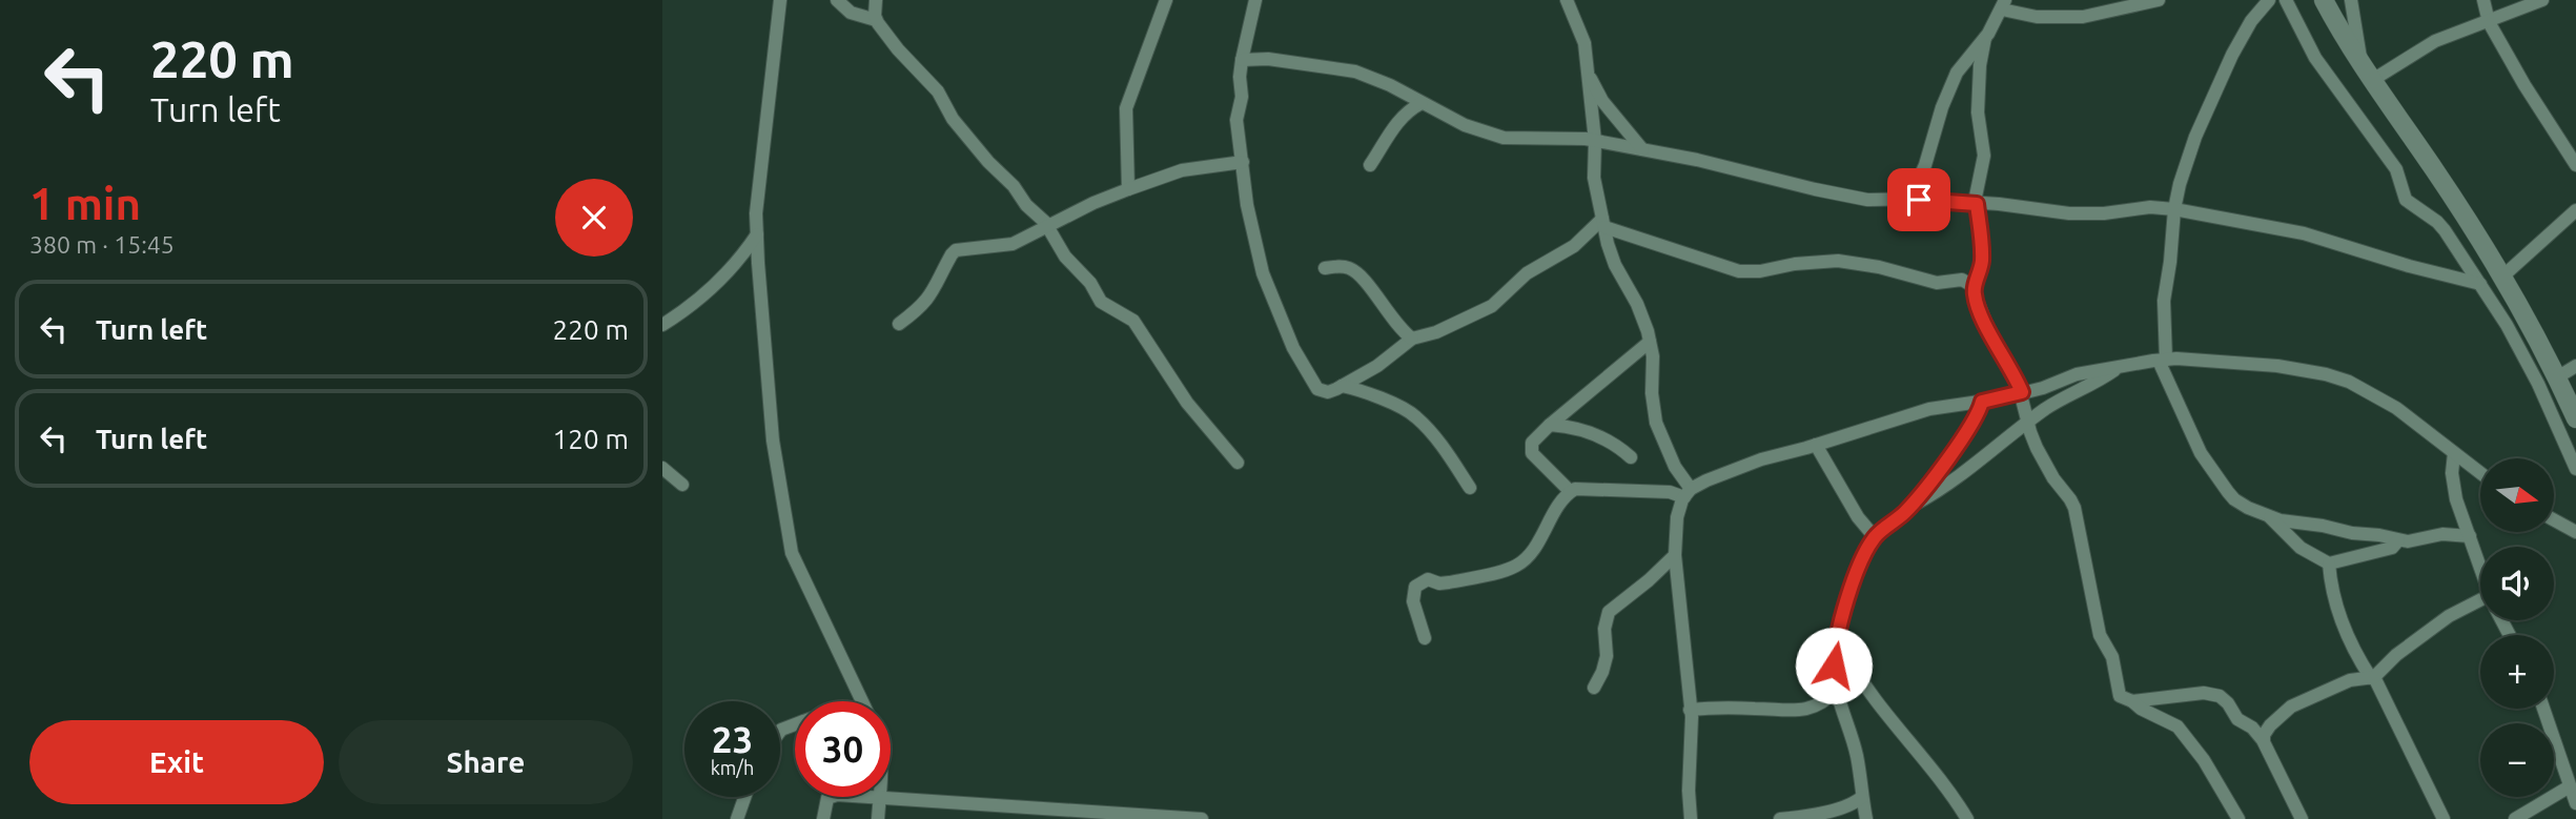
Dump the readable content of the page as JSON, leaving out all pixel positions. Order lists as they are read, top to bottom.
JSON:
{
  "north": "right",
  "page": {
    "turn": ["220 m", "Turn left"],
    "heading": ["1 min", "380 m · 15:45"],
    "list": [
      {
        "name": "Turn left",
        "value": "220 m"
      },
      {
        "name": "Turn left",
        "value": "120 m"
      }
    ],
    "map_buttons": ["+", "−"],
    "speed": "23 km/h",
    "limit": "30",
    "buttons": ["Exit", "Share"]
  }
}
